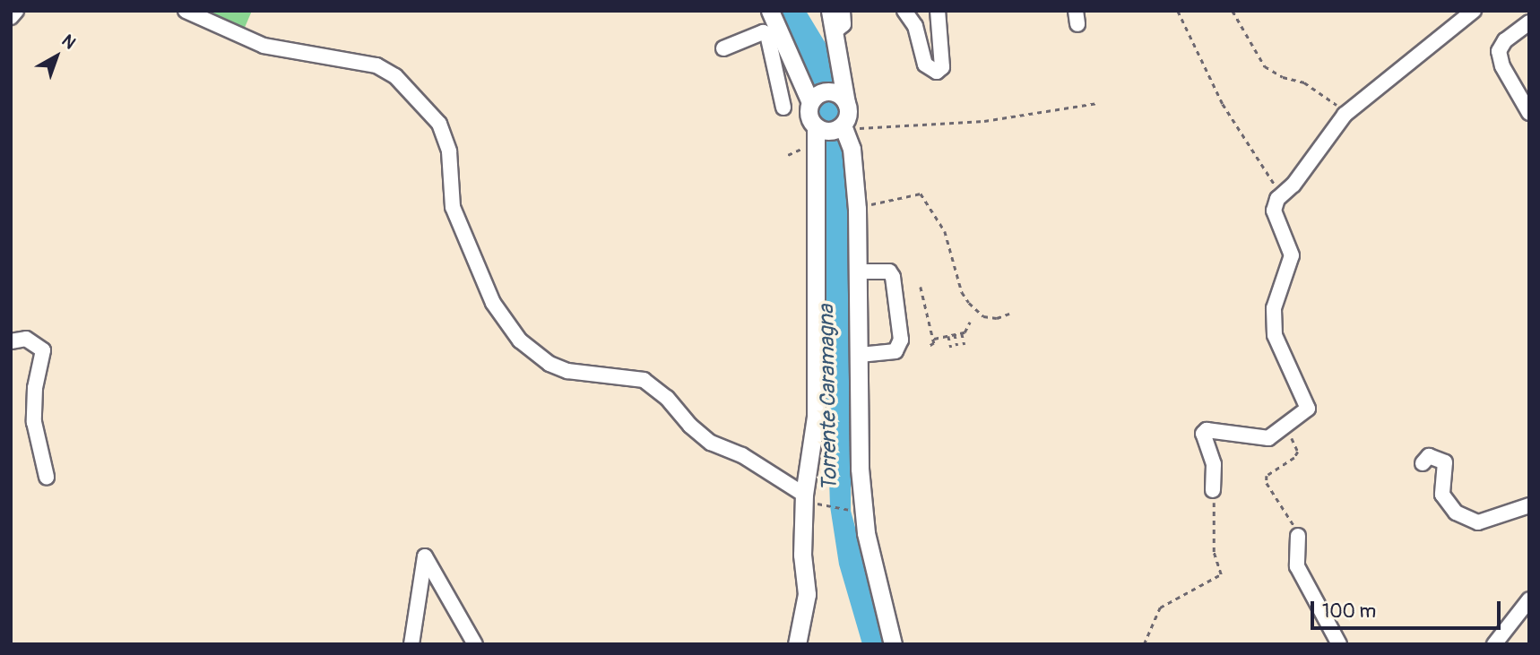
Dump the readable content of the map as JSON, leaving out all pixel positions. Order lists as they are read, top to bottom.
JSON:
{
  "water": ["Torrente Caramagna"],
  "scale_bar": "100 m",
  "north": "top right"
}
